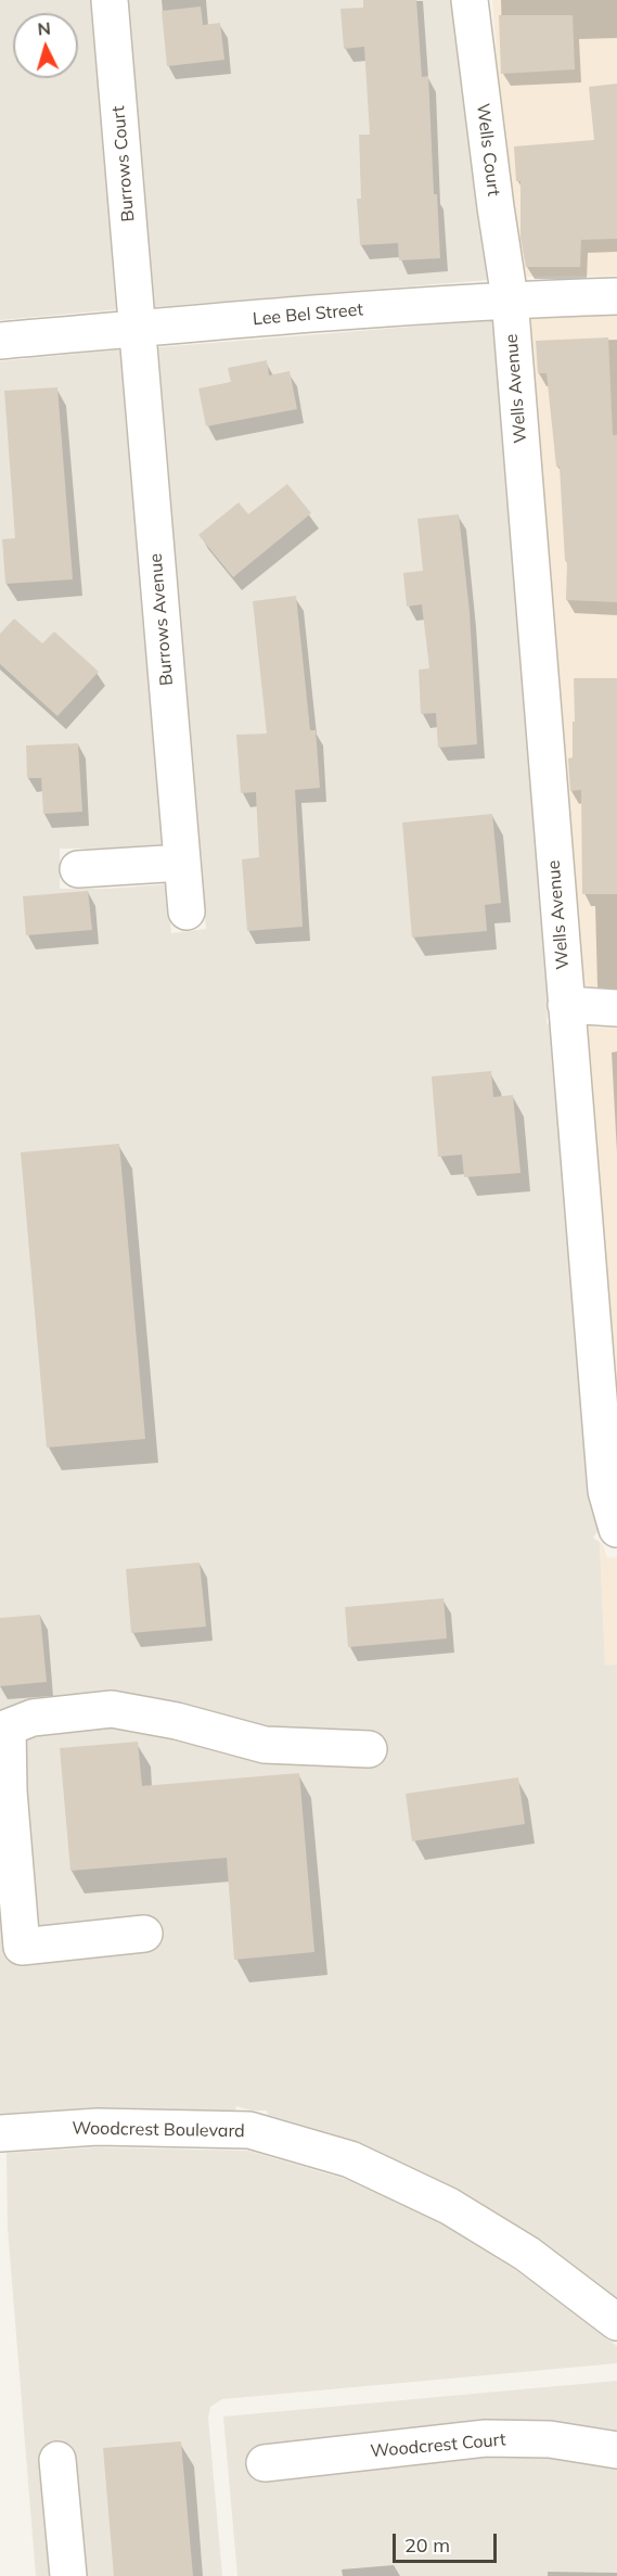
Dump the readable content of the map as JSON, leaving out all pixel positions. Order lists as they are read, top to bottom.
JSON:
{
  "streets": {
    "street": [
      "Wells Court",
      "Burrows Court",
      "Lee Bel Street",
      "Wells Avenue",
      "Burrows Avenue",
      "Woodcrest Boulevard",
      "Woodcrest Court"
    ]
  },
  "crossings": [
    ["Wells Court", "Lee Bel Street"],
    ["Wells Court", "Wells Avenue"],
    ["Burrows Court", "Lee Bel Street"],
    ["Burrows Court", "Burrows Avenue"],
    ["Lee Bel Street", "Wells Avenue"],
    ["Lee Bel Street", "Burrows Avenue"]
  ],
  "scale_bar": "20 m",
  "north": "top"
}
